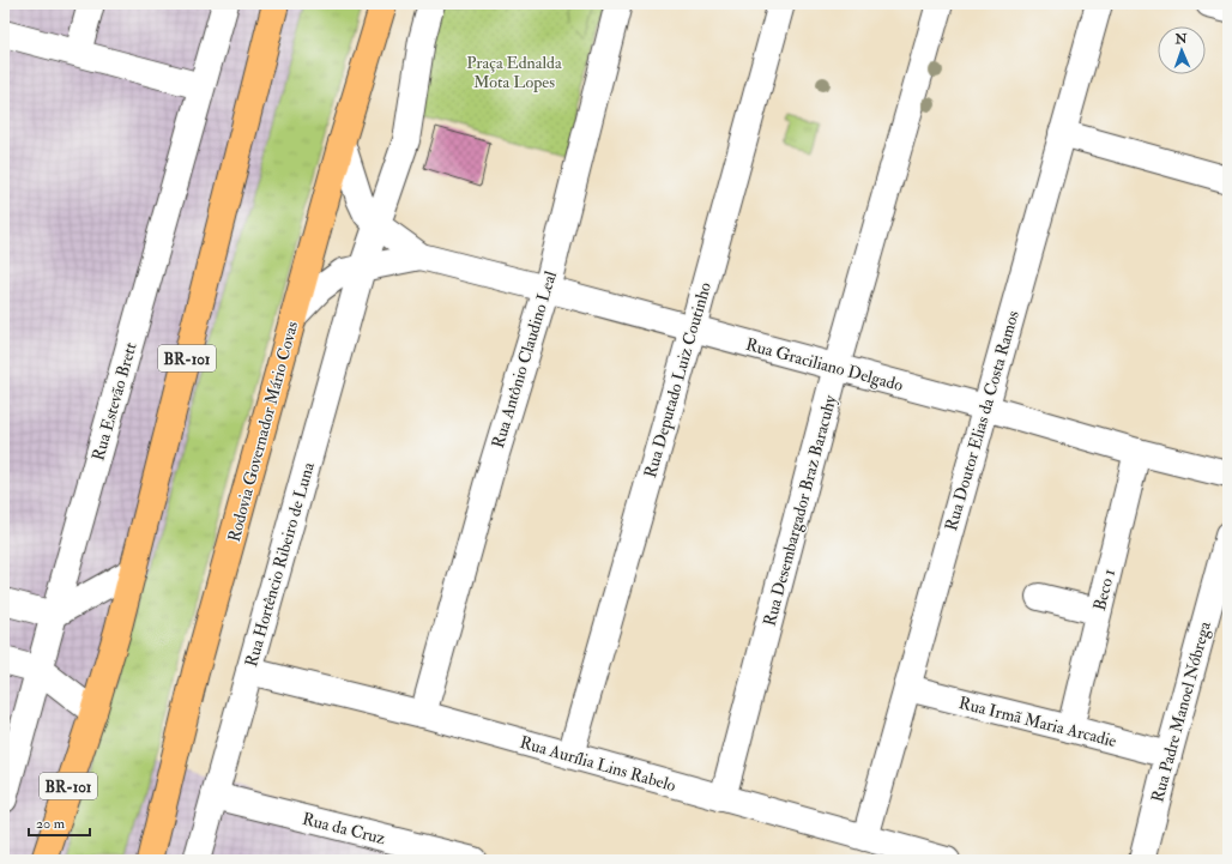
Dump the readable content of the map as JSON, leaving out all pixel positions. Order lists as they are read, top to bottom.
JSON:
{
  "streets": {
    "highway": ["BR-101", "Rodovia Governador Mário Covas"],
    "street": [
      "Rua Antônio Claudino Leal",
      "Rua Graciliano Delgado",
      "Rua Deputado Luiz Coutinho",
      "Rua Estevão Brett",
      "Rua Doutor Elias da Costa Ramos",
      "Rua Desembargador Braz Baracuhy",
      "Rua Hortêncio Ribeiro de Luna",
      "Beco 1",
      "Rua Padre Manoel Nóbrega",
      "Rua Irmã Maria Arcadie",
      "Rua Aurília Lins Rabelo",
      "Rua da Cruz"
    ]
  },
  "crossings": [
    ["Rua Antônio Claudino Leal", "Rua Graciliano Delgado"],
    ["Rua Antônio Claudino Leal", "Rua Aurília Lins Rabelo"],
    ["Rua Graciliano Delgado", "Rua Deputado Luiz Coutinho"],
    ["Rua Graciliano Delgado", "Rua Doutor Elias da Costa Ramos"],
    ["Rua Graciliano Delgado", "Rodovia Governador Mário Covas"],
    ["Rua Graciliano Delgado", "Rua Desembargador Braz Baracuhy"],
    ["Rua Graciliano Delgado", "Rua Hortêncio Ribeiro de Luna"],
    ["Rua Graciliano Delgado", "Beco 1"],
    ["Rua Deputado Luiz Coutinho", "Rua Aurília Lins Rabelo"],
    ["Rua Doutor Elias da Costa Ramos", "Rua Irmã Maria Arcadie"],
    ["Rua Doutor Elias da Costa Ramos", "Rua Aurília Lins Rabelo"],
    ["Rua Desembargador Braz Baracuhy", "Rua Aurília Lins Rabelo"],
    ["Rua Hortêncio Ribeiro de Luna", "Rua Aurília Lins Rabelo"],
    ["Rua Hortêncio Ribeiro de Luna", "Rua da Cruz"],
    ["Beco 1", "Rua Irmã Maria Arcadie"],
    ["Rua Padre Manoel Nóbrega", "Rua Irmã Maria Arcadie"]
  ],
  "parks": ["Praça Ednalda Mota Lopes"],
  "scale_bar": "20 m",
  "north": "top"
}
